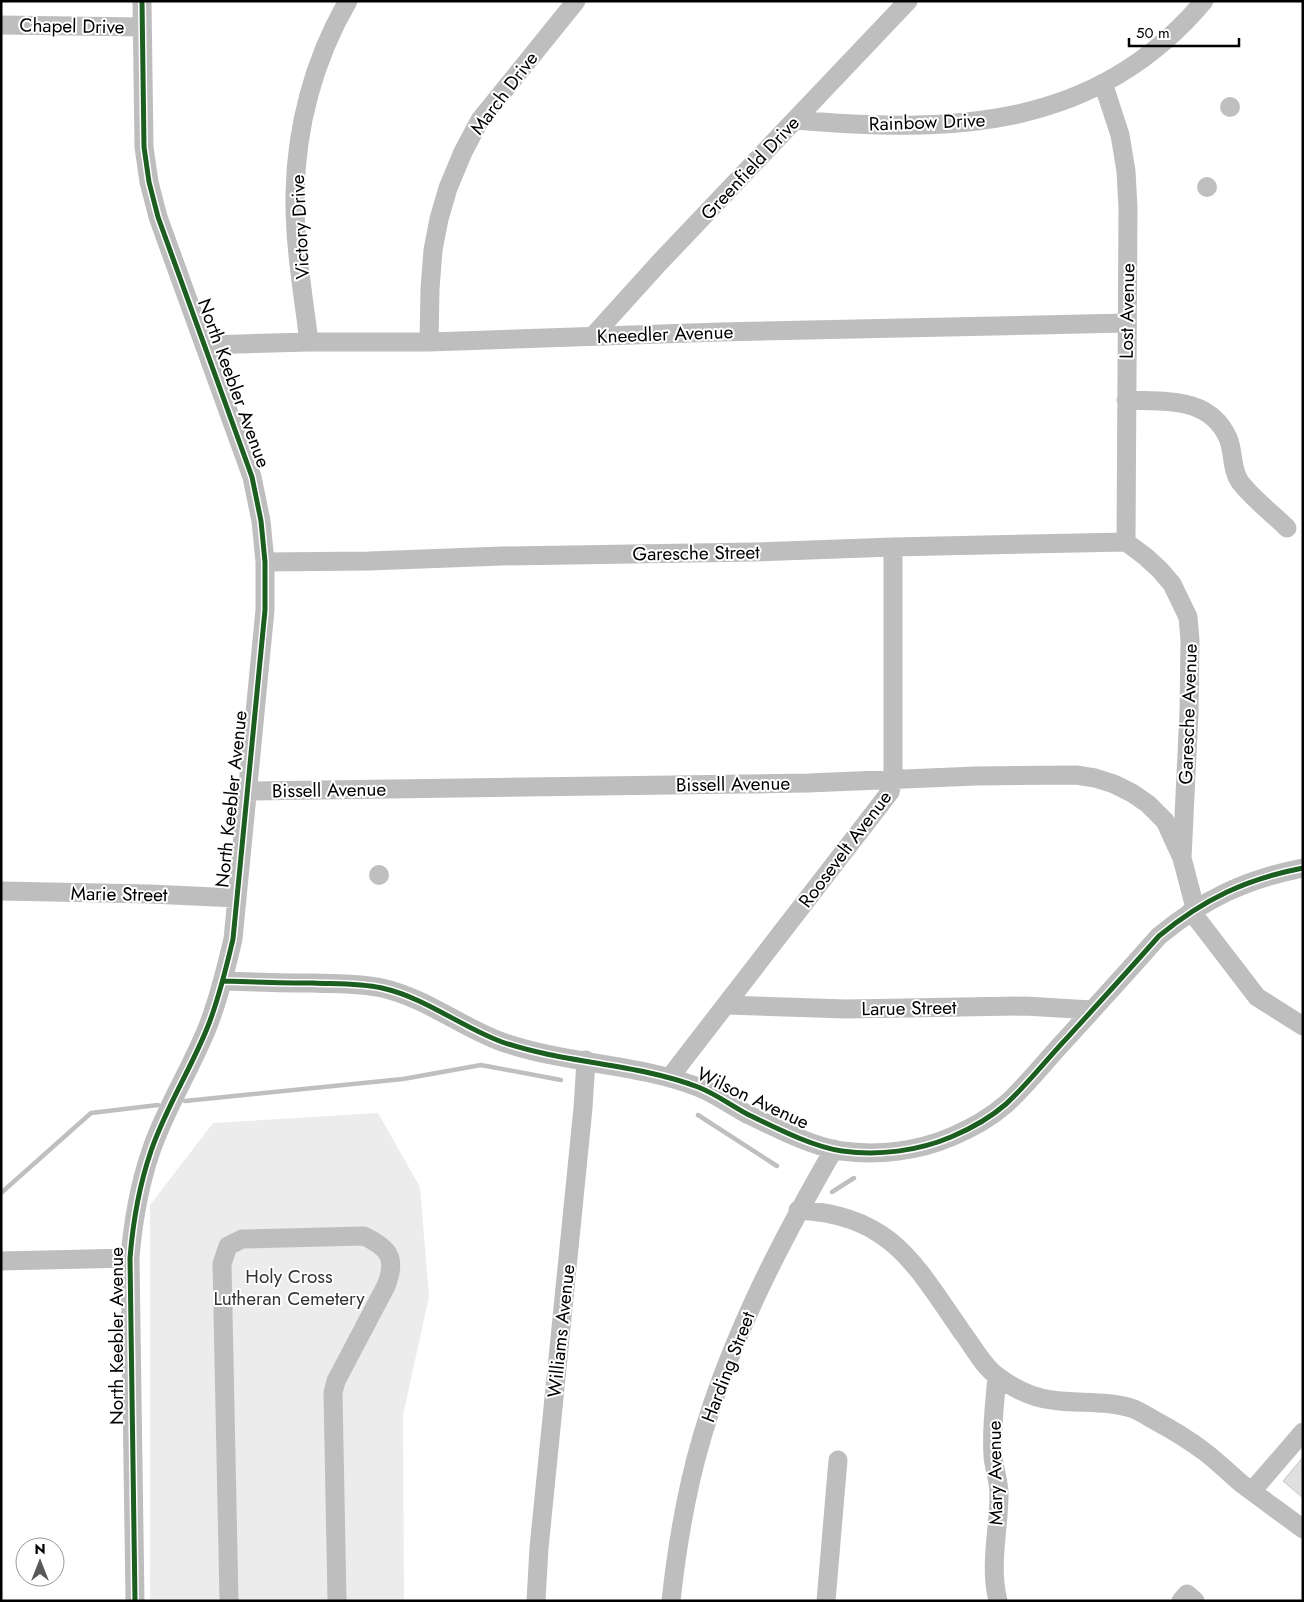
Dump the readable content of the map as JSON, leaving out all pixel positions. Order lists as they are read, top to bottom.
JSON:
{
  "streets": {
    "street": [
      "Chapel Drive",
      "March Drive",
      "Rainbow Drive",
      "Greenfield Drive",
      "Victory Drive",
      "Lost Avenue",
      "Kneedler Avenue",
      "North Keebler Avenue",
      "Garesche Street",
      "Garesche Avenue",
      "Bissell Avenue",
      "Roosevelt Avenue",
      "Marie Street",
      "Larue Street",
      "Wilson Avenue",
      "Williams Avenue",
      "Harding Street",
      "Mary Avenue"
    ]
  },
  "crossings": [
    ["Chapel Drive", "North Keebler Avenue"],
    ["March Drive", "Kneedler Avenue"],
    ["Rainbow Drive", "Greenfield Drive"],
    ["Rainbow Drive", "Lost Avenue"],
    ["Greenfield Drive", "Kneedler Avenue"],
    ["Victory Drive", "Kneedler Avenue"],
    ["Lost Avenue", "Kneedler Avenue"],
    ["Lost Avenue", "Garesche Street"],
    ["Lost Avenue", "Garesche Avenue"],
    ["Kneedler Avenue", "North Keebler Avenue"],
    ["North Keebler Avenue", "Garesche Street"],
    ["North Keebler Avenue", "Bissell Avenue"],
    ["North Keebler Avenue", "Marie Street"],
    ["North Keebler Avenue", "Wilson Avenue"],
    ["Garesche Street", "Garesche Avenue"],
    ["Garesche Street", "Roosevelt Avenue"],
    ["Garesche Avenue", "Bissell Avenue"],
    ["Garesche Avenue", "Wilson Avenue"],
    ["Bissell Avenue", "Roosevelt Avenue"],
    ["Roosevelt Avenue", "Larue Street"],
    ["Roosevelt Avenue", "Wilson Avenue"],
    ["Larue Street", "Wilson Avenue"],
    ["Wilson Avenue", "Williams Avenue"],
    ["Wilson Avenue", "Harding Street"]
  ],
  "parks": ["Holy Cross Lutheran Cemetery"],
  "scale_bar": "50 m",
  "north": "top"
}
